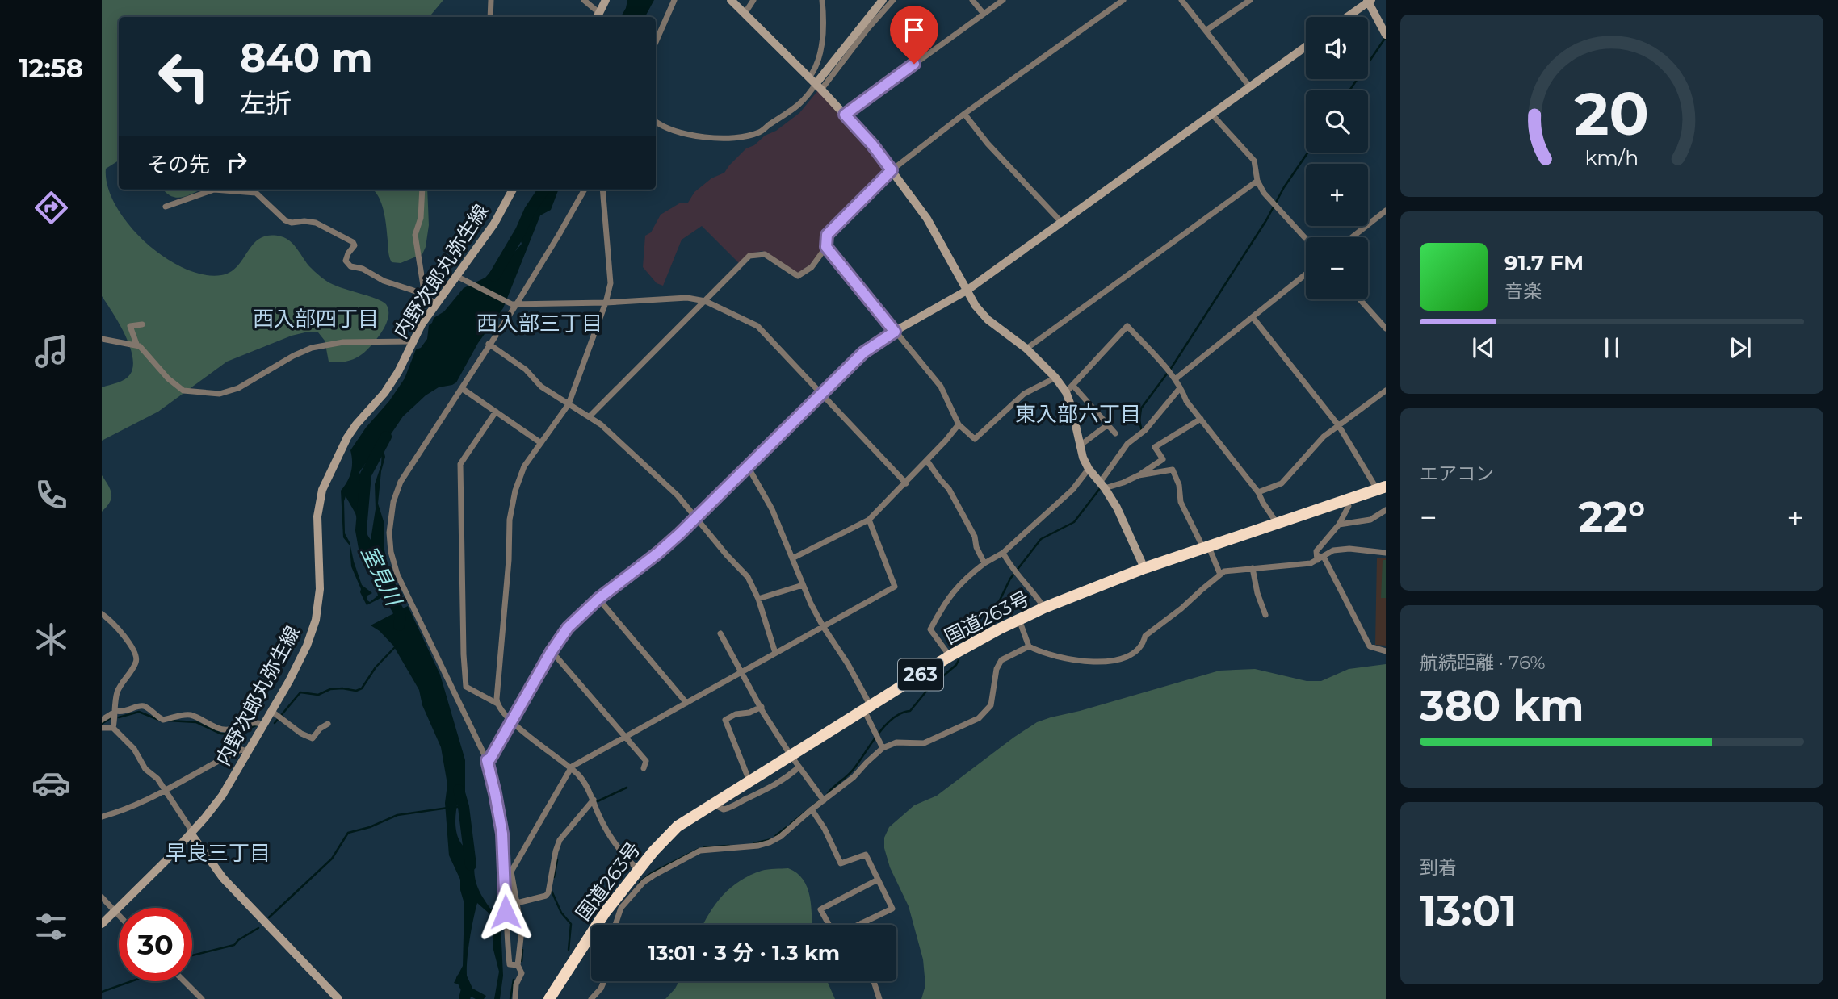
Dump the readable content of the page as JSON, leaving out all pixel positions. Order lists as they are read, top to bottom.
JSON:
{
  "streets": {
    "highway": ["国道263号", "263"],
    "street": ["内野次郎丸弥生線"]
  },
  "districts": [
    "西入部四丁目",
    "西入部三丁目",
    "東入部六丁目",
    "早良三丁目"
  ],
  "water": ["室見川"],
  "page": {
    "tabs": "12:58",
    "map_buttons": ["+", "−"],
    "turn": ["840 m", "左折"],
    "then": "その先",
    "song": ["91.7 FM", "音楽"],
    "tile": [
      "エアコン",
      ["航続距離 · 76%", "380 km"],
      ["到着", "13:01"]
    ],
    "heat": ["−", "22°", "+"],
    "limit": "30",
    "trip": "13:01 · 3 分 · 1.3 km",
    "gauge": ["20", "km/h"]
  }
}
